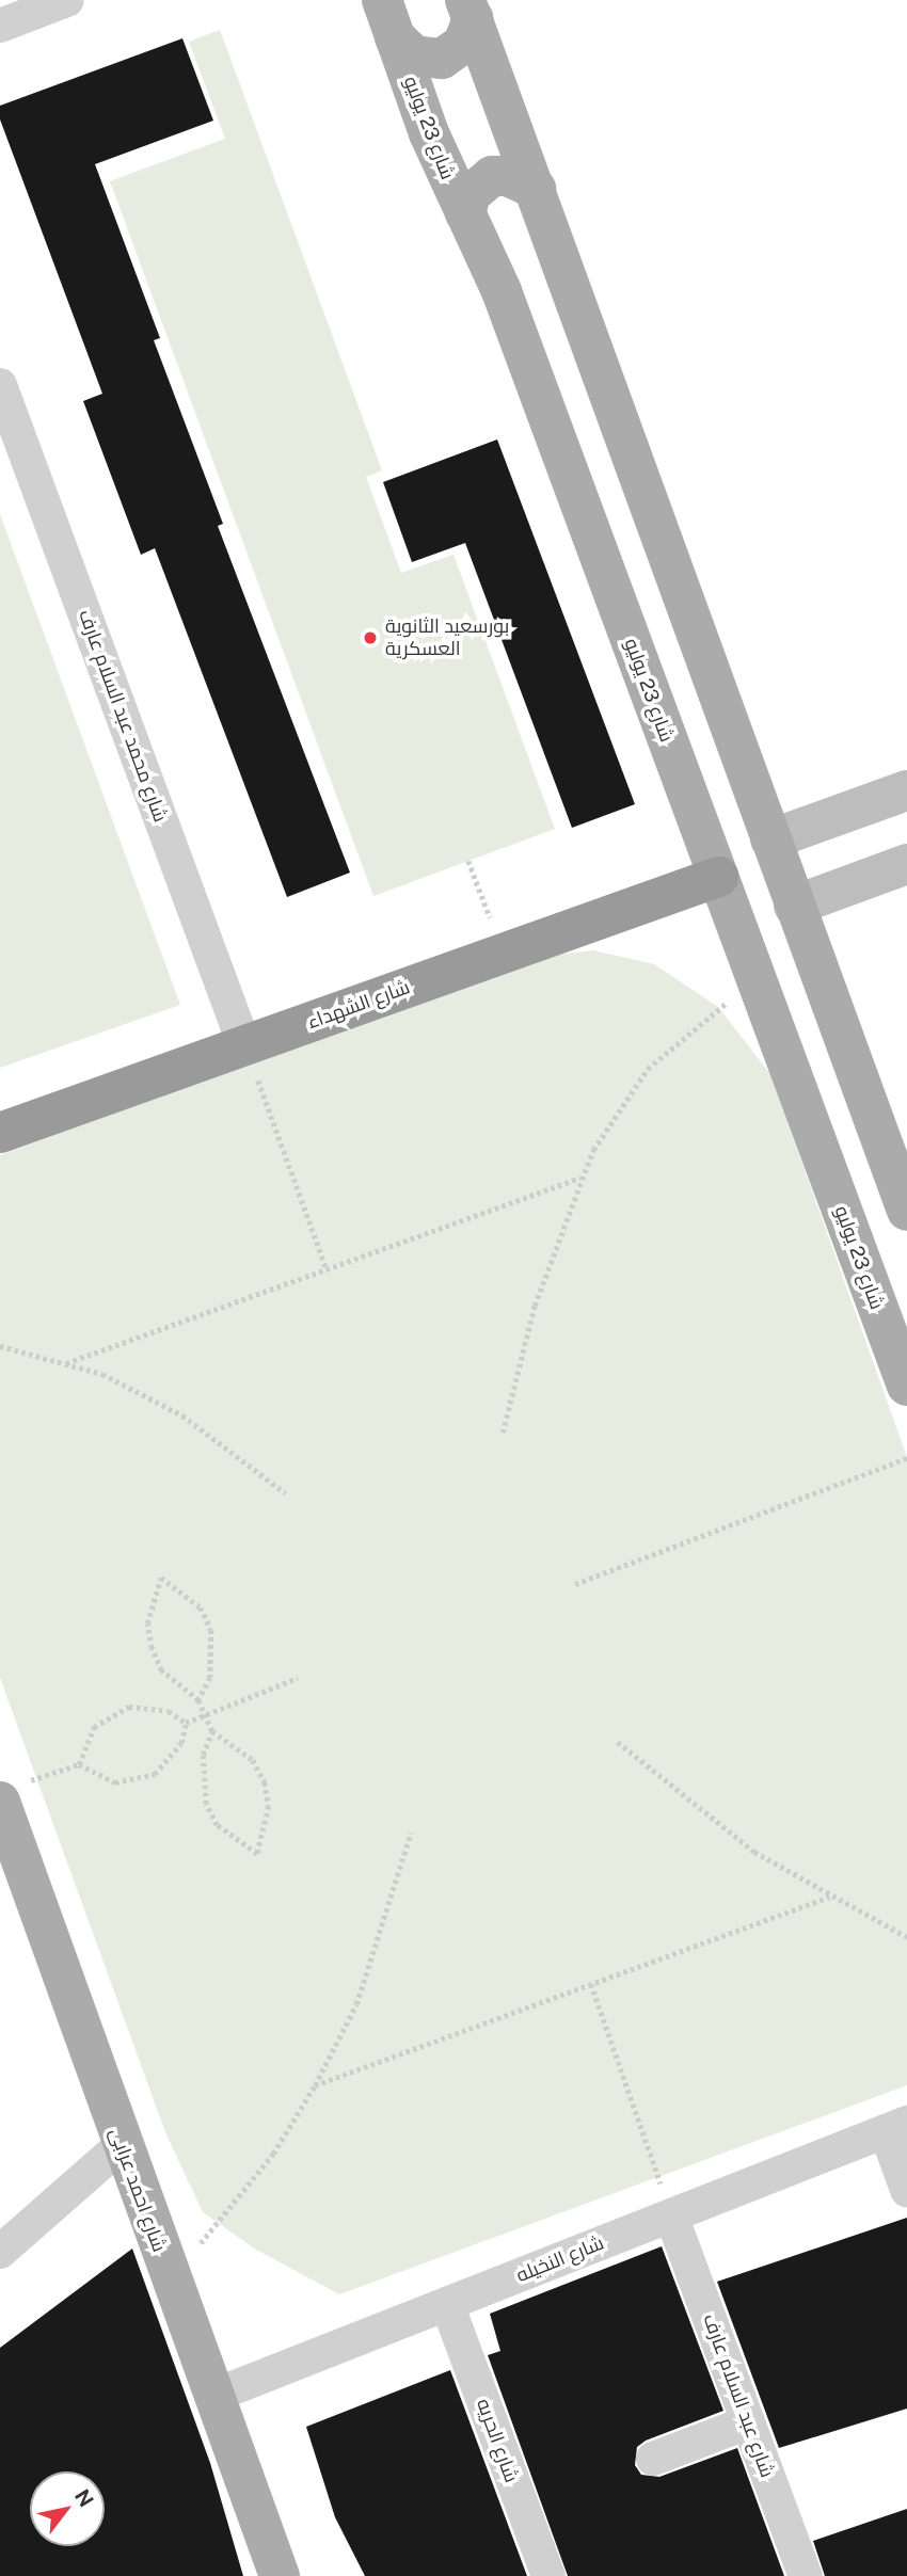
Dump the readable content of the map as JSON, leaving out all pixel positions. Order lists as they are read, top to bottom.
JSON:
{
  "streets": {
    "highway": ["شارع الشهداء"],
    "main road": ["شارع 23 يوليو", "شارع احمد عرابى"],
    "street": [
      "شارع محمد عبد السلام عارف",
      "شارع النخيله",
      "شارع عبد السلام عارف",
      "شارع الحريه"
    ]
  },
  "crossings": [
    ["شارع 23 يوليو", "شارع الشهداء"],
    ["شارع محمد عبد السلام عارف", "شارع الشهداء"],
    ["شارع احمد عرابى", "شارع النخيله"],
    ["شارع النخيله", "شارع عبد السلام عارف"],
    ["شارع النخيله", "شارع الحريه"]
  ],
  "places": ["بورسعيد الثانوية العسكرية"],
  "north": "top right"
}
